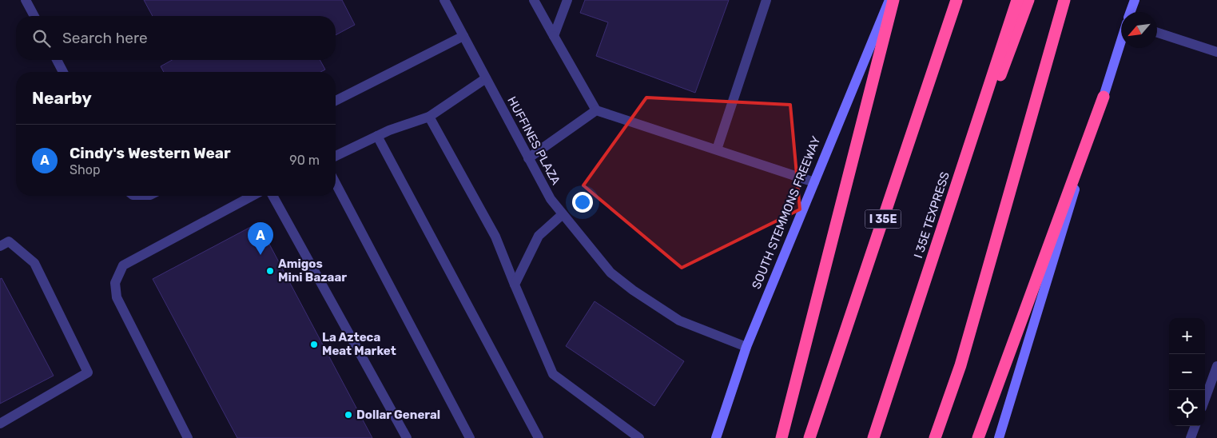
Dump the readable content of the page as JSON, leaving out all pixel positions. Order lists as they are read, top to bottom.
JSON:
{
  "streets": {
    "highway": ["I 35E TEXPRESS", "I 35E"],
    "main road": ["SOUTH STEMMONS FREEWAY"],
    "street": ["HUFFINES PLAZA"]
  },
  "crossings": [
    ["HUFFINES PLAZA", "SOUTH STEMMONS FREEWAY"]
  ],
  "places": ["Amigos Mini Bazaar", "La Azteca Meat Market", "Dollar General"],
  "north": "bottom left",
  "page": {
    "search": "Search here",
    "heading": "Nearby",
    "list": [
      {
        "mark": "A",
        "name": "Cindy's Western Wear",
        "note": "Shop",
        "value": "90 m"
      }
    ],
    "pins": "A",
    "map_buttons": ["+", "−"]
  }
}
